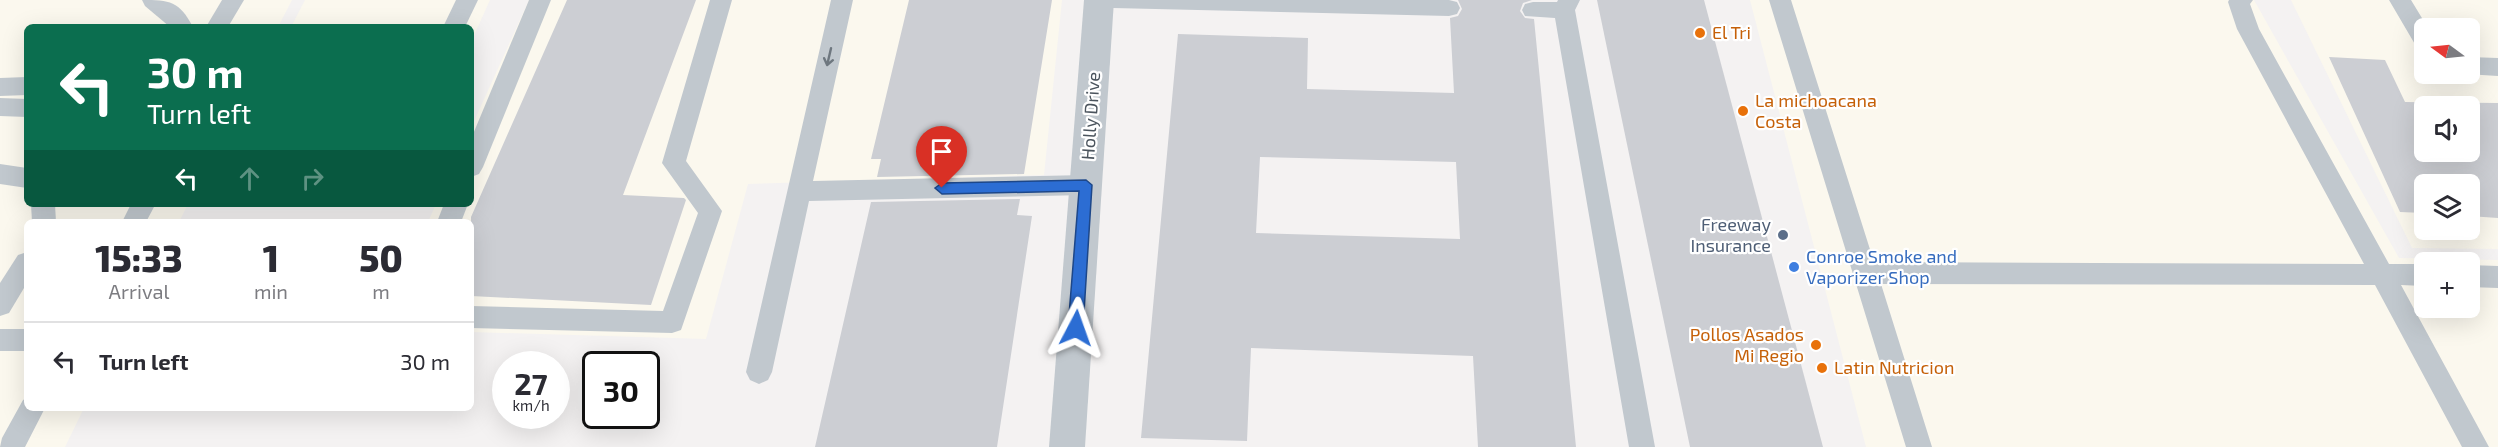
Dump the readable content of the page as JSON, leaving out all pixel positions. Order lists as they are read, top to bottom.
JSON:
{
  "streets": {
    "street": ["Holly Drive"]
  },
  "places": [
    "El Tri",
    "La michoacana Costa",
    "Freeway Insurance",
    "Conroe Smoke and Vaporizer Shop",
    "Pollos Asados Mi Regio",
    "Latin Nutricion"
  ],
  "north": "left",
  "page": {
    "map_buttons": "+",
    "turn": ["30 m", "Turn left"],
    "eta": [
      "15:33",
      "Arrival",
      "1",
      "min",
      "50",
      "m"
    ],
    "list": [
      {
        "name": "Turn left",
        "value": "30 m"
      }
    ],
    "speed": "27 km/h",
    "limit": "30"
  }
}
